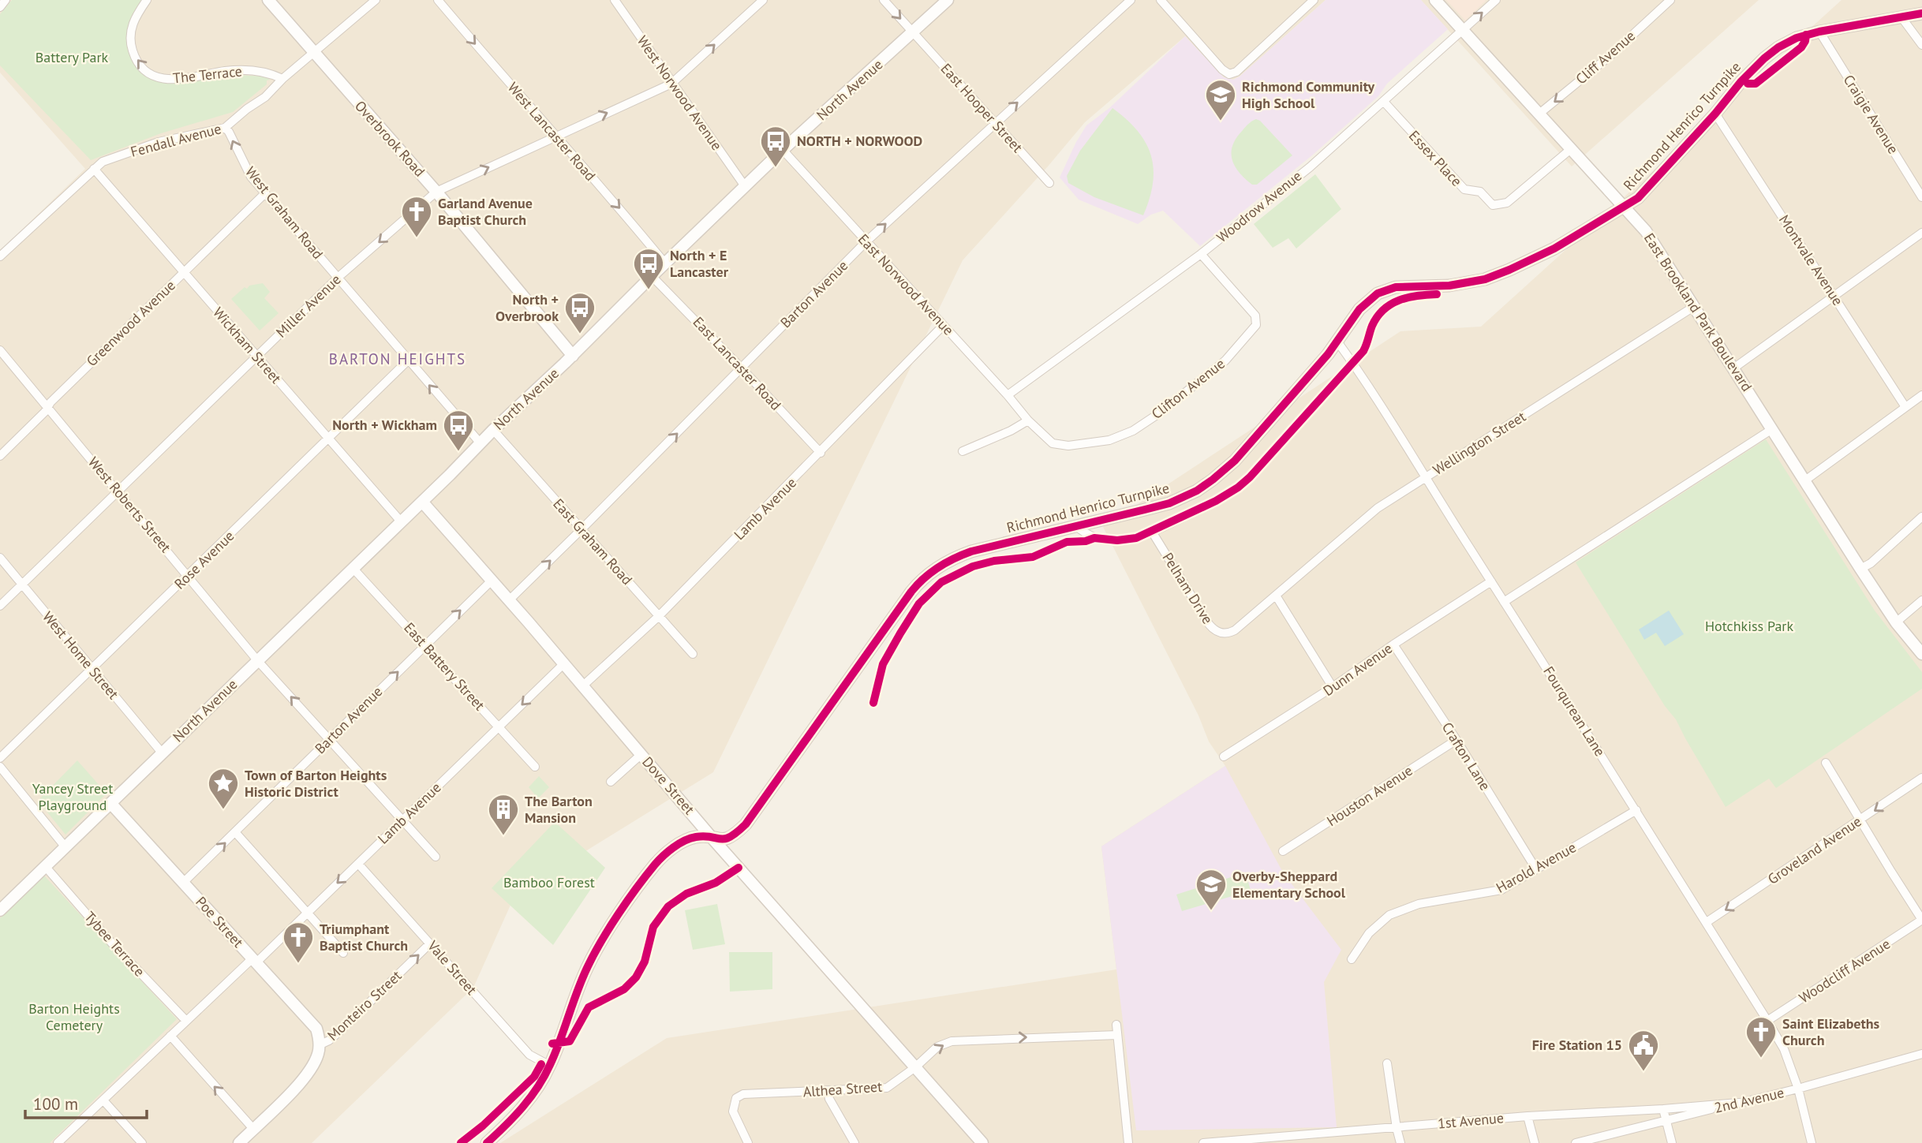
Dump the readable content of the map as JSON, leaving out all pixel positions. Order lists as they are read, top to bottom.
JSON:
{
  "streets": {
    "street": [
      "Cliff Avenue",
      "The Terrace",
      "North Avenue",
      "West Norwood Avenue",
      "East Hooper Street",
      "Craigie Avenue",
      "Richmond Henrico Turnpike",
      "West Lancaster Road",
      "Overbrook Road",
      "Fendall Avenue",
      "Essex Place",
      "Woodrow Avenue",
      "West Graham Road",
      "Montvale Avenue",
      "East Norwood Avenue",
      "Barton Avenue",
      "Miller Avenue",
      "East Brookland Park Boulevard",
      "Greenwood Avenue",
      "Wickham Street",
      "East Lancaster Road",
      "Clifton Avenue",
      "Wellington Street",
      "West Roberts Street",
      "Lamb Avenue",
      "East Graham Road",
      "Rose Avenue",
      "Pelham Drive",
      "West Home Street",
      "East Battery Street",
      "Dunn Avenue",
      "Fourqurean Lane",
      "Crafton Lane",
      "Dove Street",
      "Houston Avenue",
      "Groveland Avenue",
      "Harold Avenue",
      "Poe Street",
      "Tybee Terrace",
      "Vale Street",
      "Woodcliff Avenue",
      "Monteiro Street",
      "Althea Street",
      "2nd Avenue",
      "1st Avenue"
    ]
  },
  "crossings": [
    ["Cliff Avenue", "East Brookland Park Boulevard"],
    ["The Terrace", "Fendall Avenue"],
    ["North Avenue", "West Norwood Avenue"],
    ["North Avenue", "East Hooper Street"],
    ["North Avenue", "West Lancaster Road"],
    ["North Avenue", "Overbrook Road"],
    ["North Avenue", "West Graham Road"],
    ["North Avenue", "East Norwood Avenue"],
    ["North Avenue", "Wickham Street"],
    ["North Avenue", "East Lancaster Road"],
    ["North Avenue", "West Roberts Street"],
    ["North Avenue", "East Graham Road"],
    ["North Avenue", "West Home Street"],
    ["North Avenue", "East Battery Street"],
    ["North Avenue", "Dove Street"],
    ["North Avenue", "Poe Street"],
    ["North Avenue", "Tybee Terrace"],
    ["West Norwood Avenue", "Miller Avenue"],
    ["East Hooper Street", "Barton Avenue"],
    ["Craigie Avenue", "Richmond Henrico Turnpike"],
    ["Richmond Henrico Turnpike", "Montvale Avenue"],
    ["Richmond Henrico Turnpike", "East Brookland Park Boulevard"],
    ["Richmond Henrico Turnpike", "Fourqurean Lane"],
    ["Richmond Henrico Turnpike", "Dove Street"],
    ["Richmond Henrico Turnpike", "Vale Street"],
    ["West Lancaster Road", "Miller Avenue"],
    ["Overbrook Road", "Fendall Avenue"],
    ["Overbrook Road", "Miller Avenue"],
    ["Fendall Avenue", "West Graham Road"],
    ["Fendall Avenue", "Wickham Street"],
    ["Essex Place", "Woodrow Avenue"],
    ["Essex Place", "East Brookland Park Boulevard"],
    ["Woodrow Avenue", "East Norwood Avenue"],
    ["Woodrow Avenue", "East Brookland Park Boulevard"],
    ["Woodrow Avenue", "Clifton Avenue"],
    ["West Graham Road", "Miller Avenue"],
    ["West Graham Road", "Greenwood Avenue"],
    ["West Graham Road", "Rose Avenue"],
    ["East Norwood Avenue", "Barton Avenue"],
    ["East Norwood Avenue", "Clifton Avenue"],
    ["East Norwood Avenue", "Lamb Avenue"],
    ["Barton Avenue", "East Lancaster Road"],
    ["Barton Avenue", "West Roberts Street"],
    ["Barton Avenue", "East Graham Road"],
    ["Barton Avenue", "East Battery Street"],
    ["Barton Avenue", "Dove Street"],
    ["Barton Avenue", "Poe Street"],
    ["Miller Avenue", "Wickham Street"],
    ["Miller Avenue", "West Roberts Street"],
    ["Miller Avenue", "West Home Street"],
    ["East Brookland Park Boulevard", "Wellington Street"],
    ["Greenwood Avenue", "Wickham Street"],
    ["Greenwood Avenue", "West Roberts Street"],
    ["Wickham Street", "Rose Avenue"],
    ["East Lancaster Road", "Lamb Avenue"],
    ["Wellington Street", "Pelham Drive"],
    ["Wellington Street", "Fourqurean Lane"],
    ["West Roberts Street", "Lamb Avenue"],
    ["West Roberts Street", "Rose Avenue"],
    ["Lamb Avenue", "East Graham Road"],
    ["Lamb Avenue", "East Battery Street"],
    ["Lamb Avenue", "Dove Street"],
    ["Lamb Avenue", "Poe Street"],
    ["Lamb Avenue", "Tybee Terrace"],
    ["Lamb Avenue", "Vale Street"],
    ["Rose Avenue", "West Home Street"],
    ["Dunn Avenue", "Fourqurean Lane"],
    ["Dunn Avenue", "Crafton Lane"],
    ["Fourqurean Lane", "Groveland Avenue"],
    ["Fourqurean Lane", "Harold Avenue"],
    ["Fourqurean Lane", "Woodcliff Avenue"],
    ["Fourqurean Lane", "2nd Avenue"],
    ["Crafton Lane", "Houston Avenue"],
    ["Crafton Lane", "Harold Avenue"],
    ["Dove Street", "Althea Street"],
    ["Poe Street", "Monteiro Street"],
    ["Vale Street", "Monteiro Street"],
    ["2nd Avenue", "1st Avenue"]
  ],
  "one_way": [
    "Cliff Avenue",
    "West Lancaster Road",
    "West Graham Road",
    "Barton Avenue",
    "Groveland Avenue",
    "Monteiro Street",
    "Althea Street"
  ],
  "districts": ["BARTON HEIGHTS"],
  "parks": [
    "Battery Park",
    "Hotchkiss Park",
    "Yancey Street Playground",
    "Bamboo Forest",
    "Barton Heights Cemetery"
  ],
  "places": {
    "school or university": ["Richmond Community High School", "Overby-Sheppard Elementary School"],
    "bus stop": [
      "NORTH + NORWOOD",
      "North + E Lancaster",
      "North + Overbrook",
      "North + Wickham"
    ],
    "church": ["Garland Avenue Baptist Church", "Triumphant Baptist Church", "Saint Elizabeths Church"],
    "place": ["Town of Barton Heights Historic District"],
    "building": ["The Barton Mansion"],
    "public building": ["Fire Station 15"]
  },
  "scale_bar": "100 m"
}
